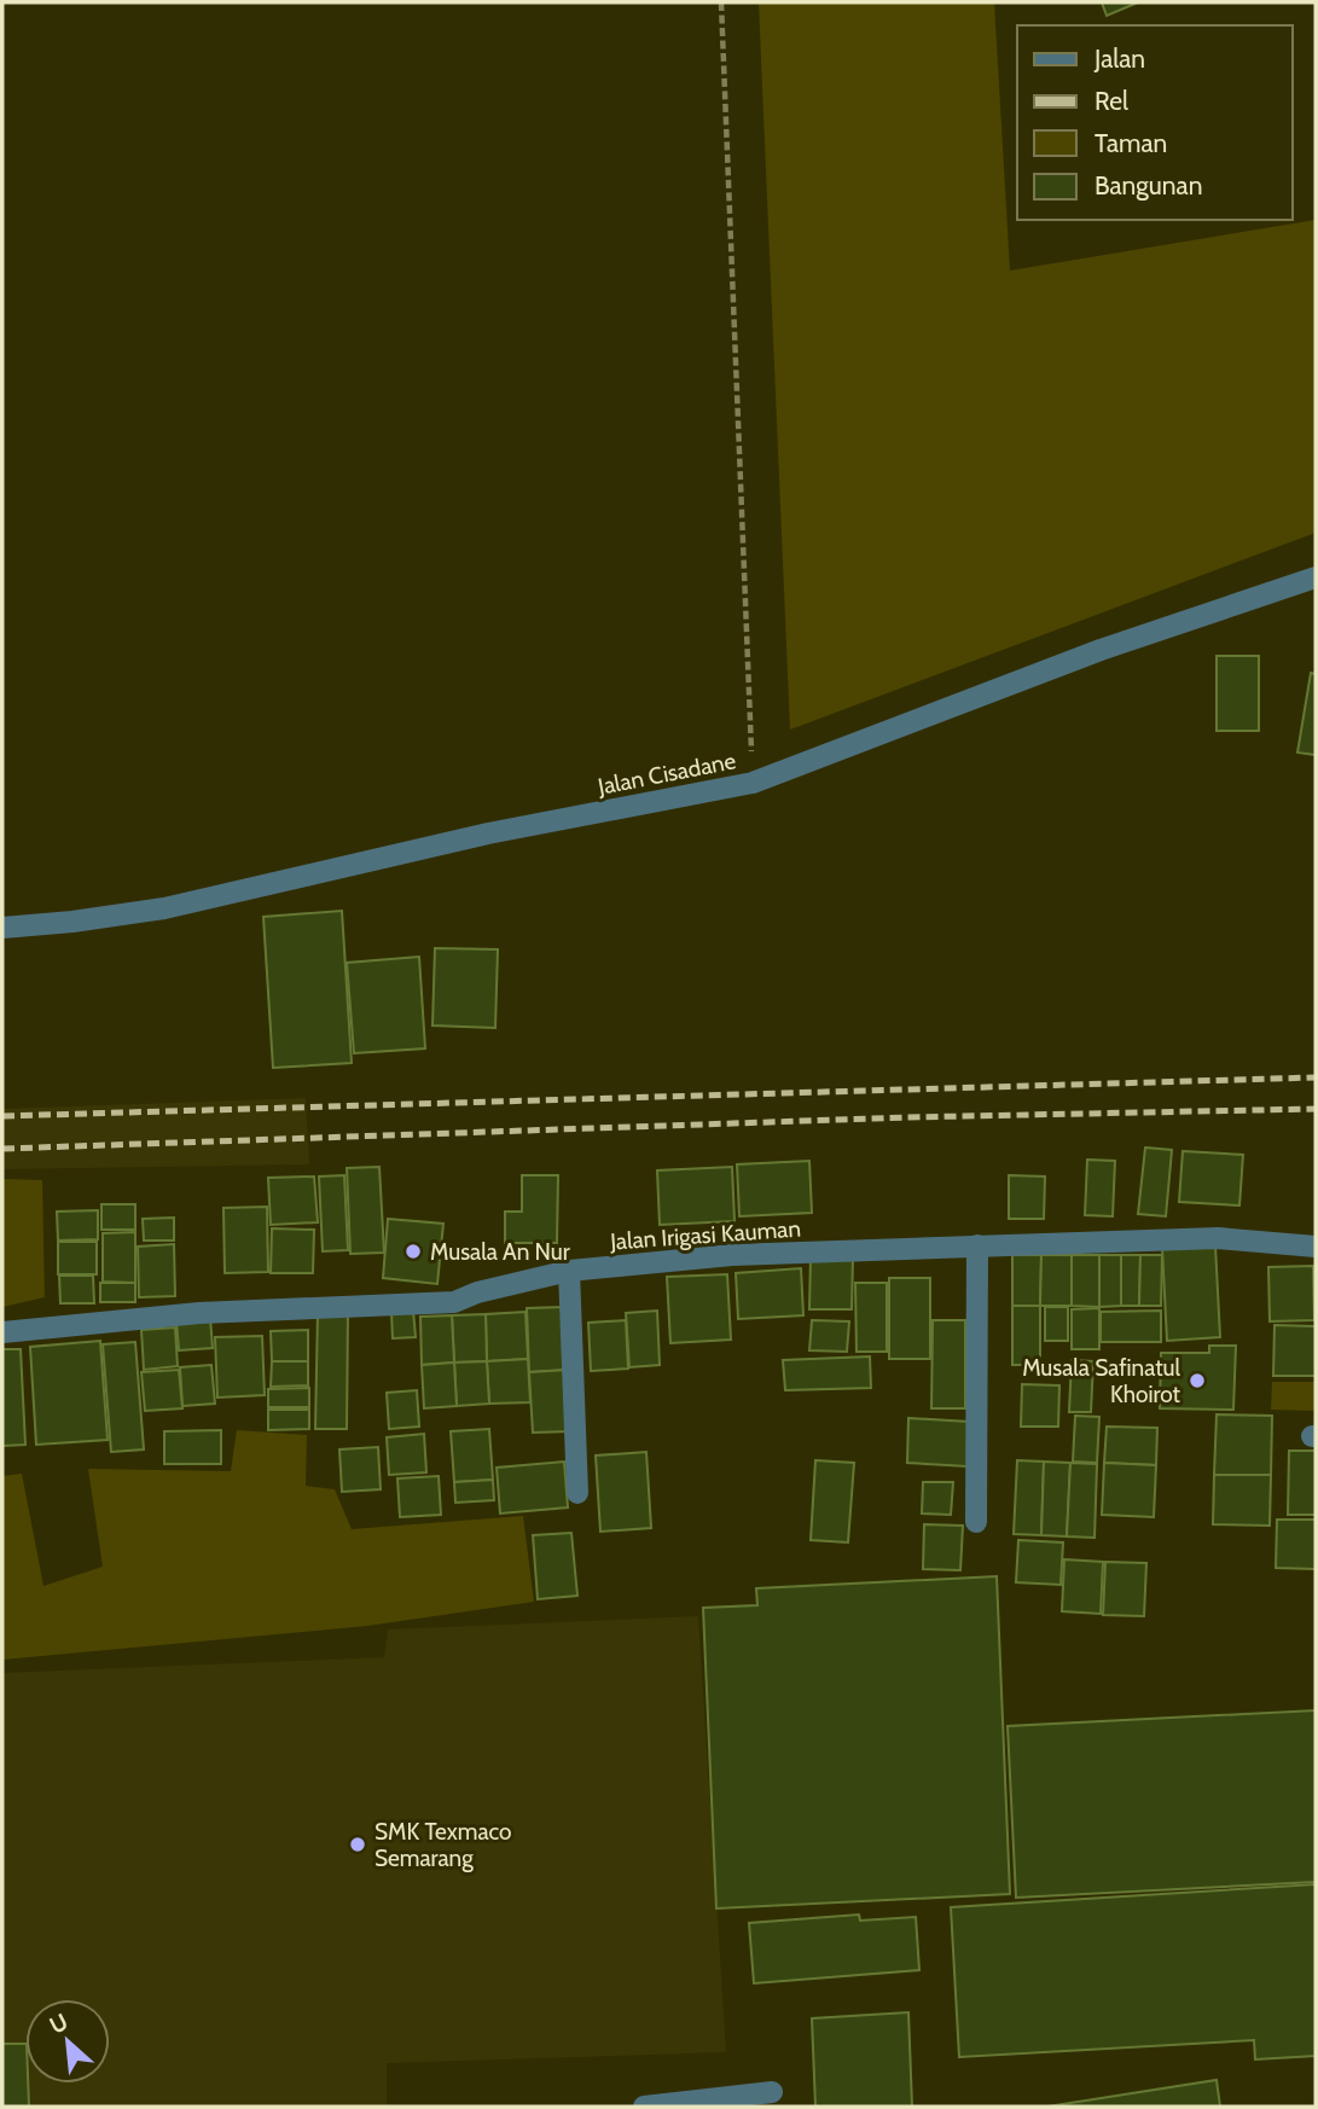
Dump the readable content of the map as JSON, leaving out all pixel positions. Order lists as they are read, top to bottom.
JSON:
{
  "streets": {
    "street": ["Jalan Cisadane", "Jalan Irigasi Kauman"]
  },
  "places": ["Musala An Nur", "Musala Safinatul Khoirot", "SMK Texmaco Semarang"],
  "legend": [
    "Jalan",
    "Rel",
    "Taman",
    "Bangunan"
  ],
  "north": "top left"
}
